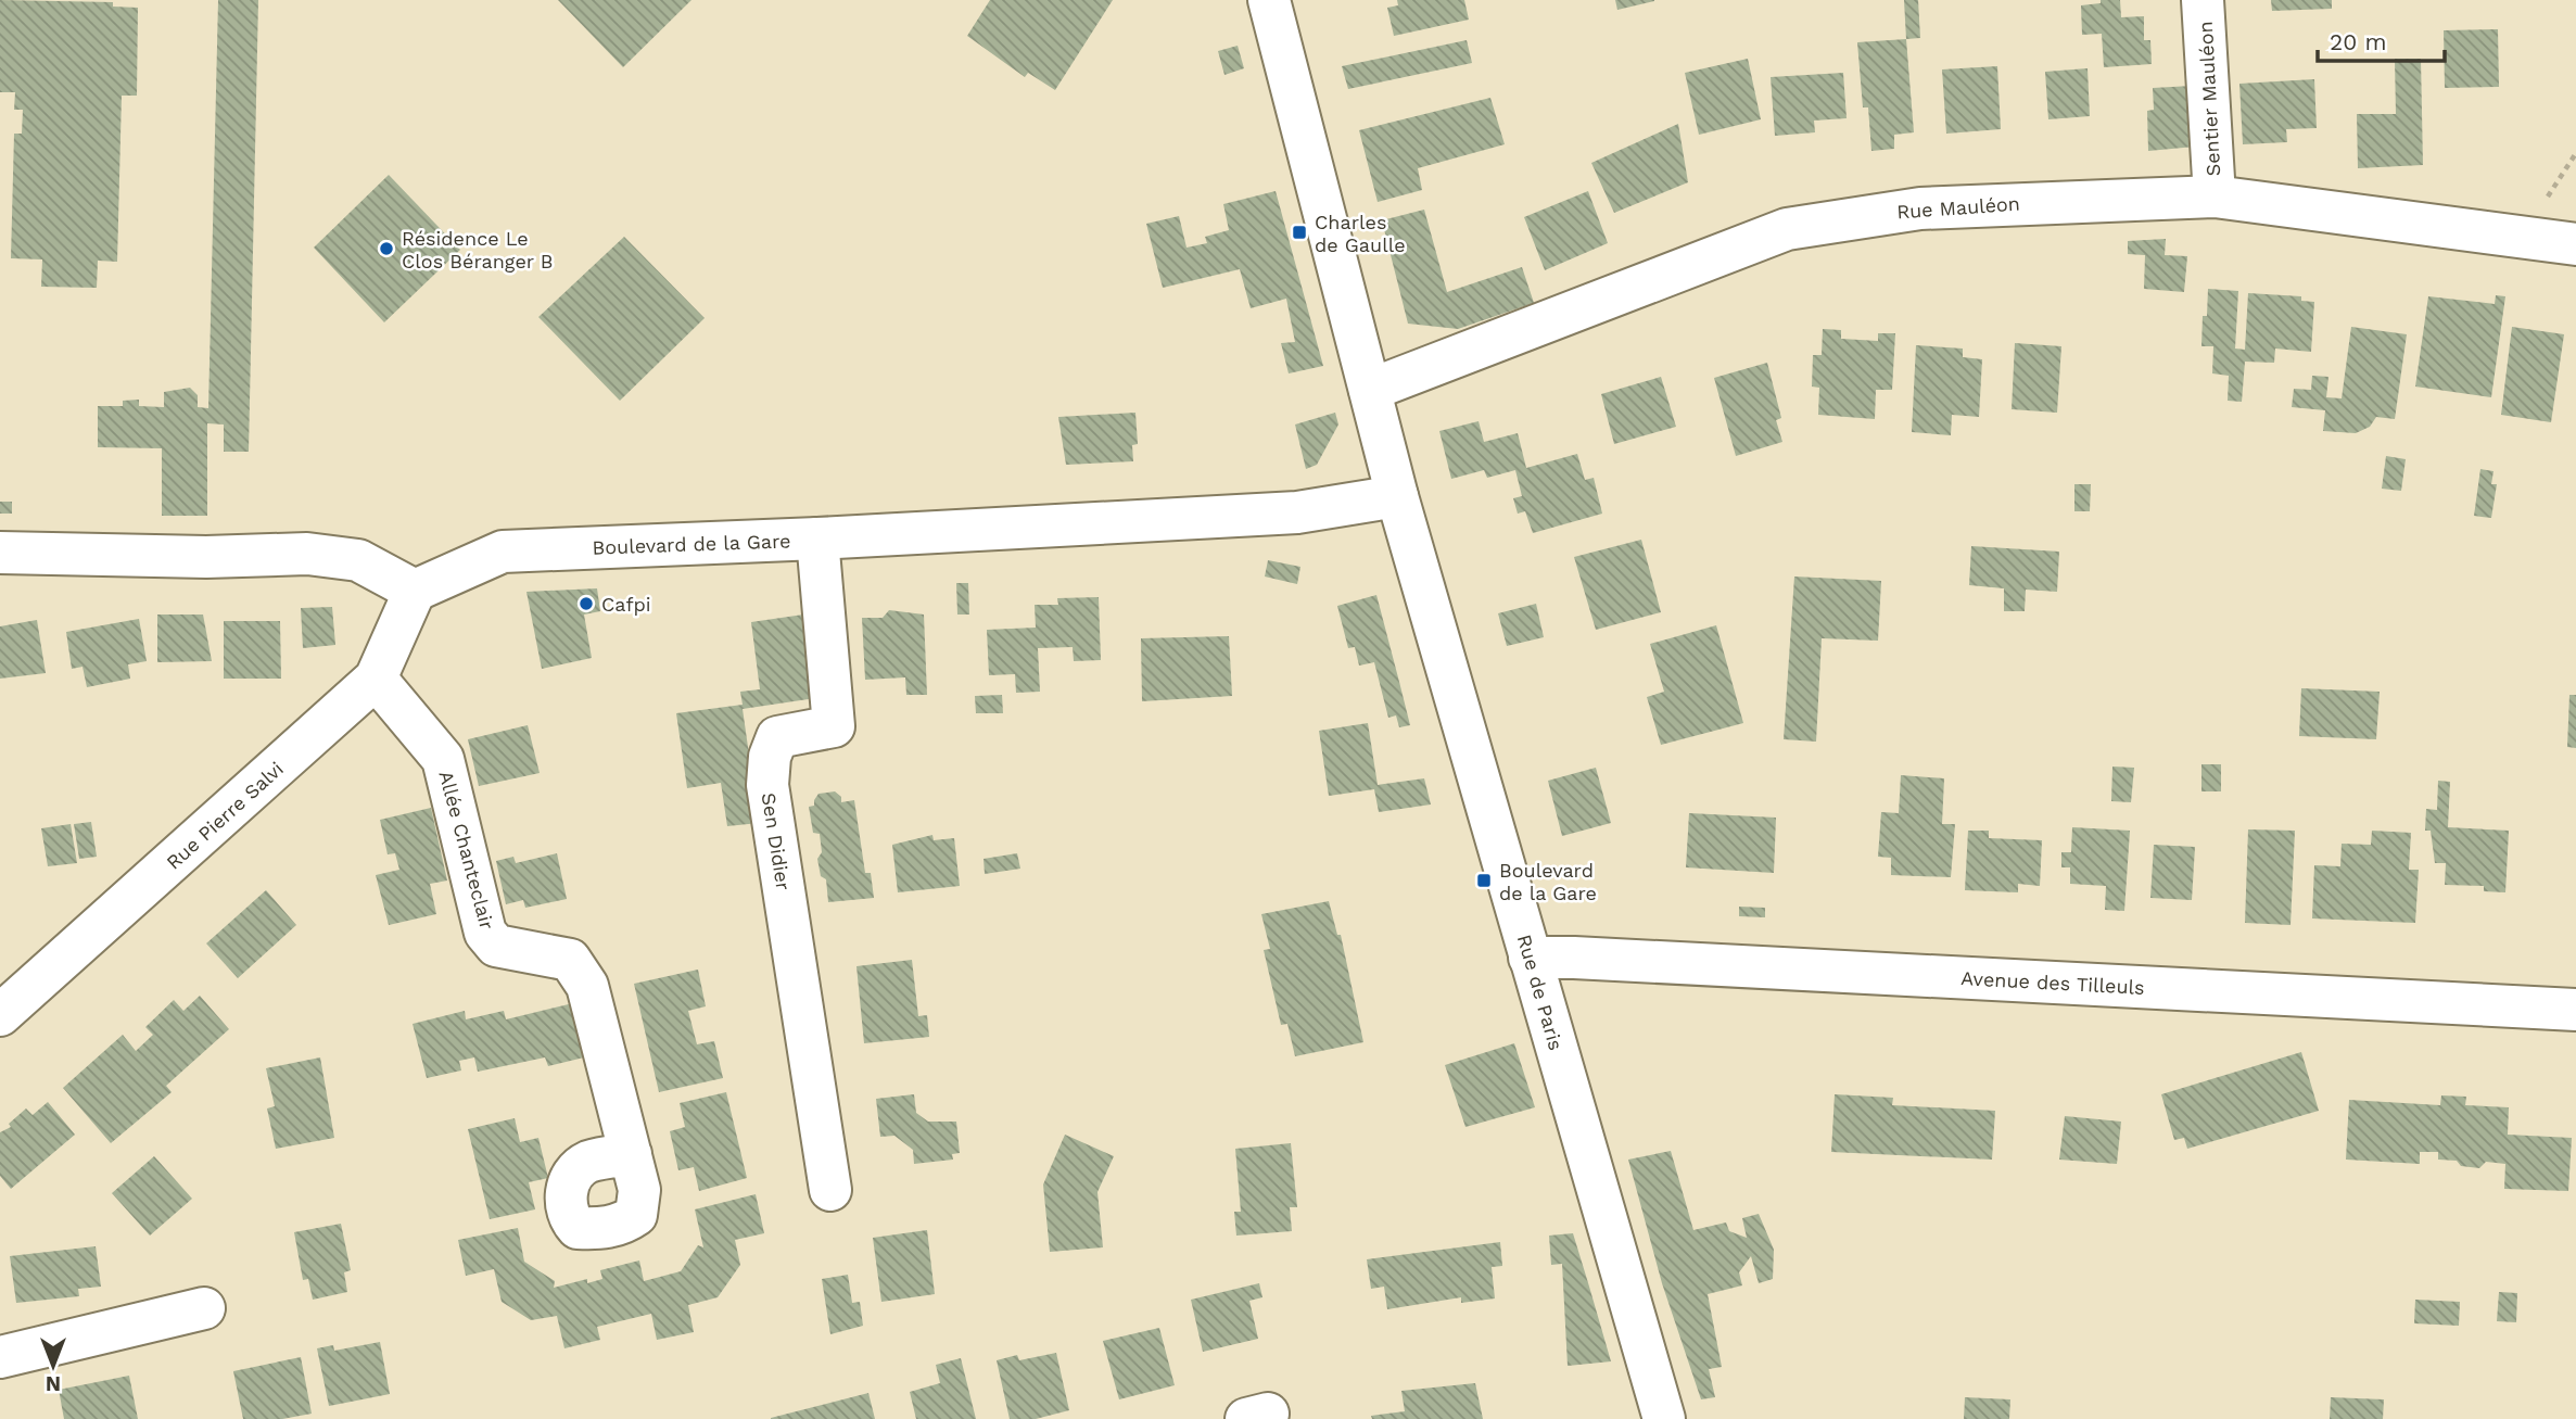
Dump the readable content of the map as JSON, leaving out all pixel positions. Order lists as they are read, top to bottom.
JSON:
{
  "streets": {
    "street": [
      "Sentier Mauléon",
      "Rue Mauléon",
      "Boulevard de la Gare",
      "Rue Pierre Salvi",
      "Sen Didier",
      "Allée Chanteclair",
      "Avenue des Tilleuls",
      "Rue de Paris"
    ]
  },
  "crossings": [
    ["Sentier Mauléon", "Rue Mauléon"],
    ["Rue Mauléon", "Rue de Paris"],
    ["Boulevard de la Gare", "Rue Pierre Salvi"],
    ["Boulevard de la Gare", "Sen Didier"],
    ["Boulevard de la Gare", "Rue de Paris"],
    ["Rue Pierre Salvi", "Allée Chanteclair"],
    ["Avenue des Tilleuls", "Rue de Paris"]
  ],
  "places": {
    "transit": ["Charles de Gaulle", "Boulevard de la Gare"],
    "other": ["Résidence Le Clos Béranger B", "Cafpi"]
  },
  "scale_bar": "20 m",
  "north": "bottom"
}
